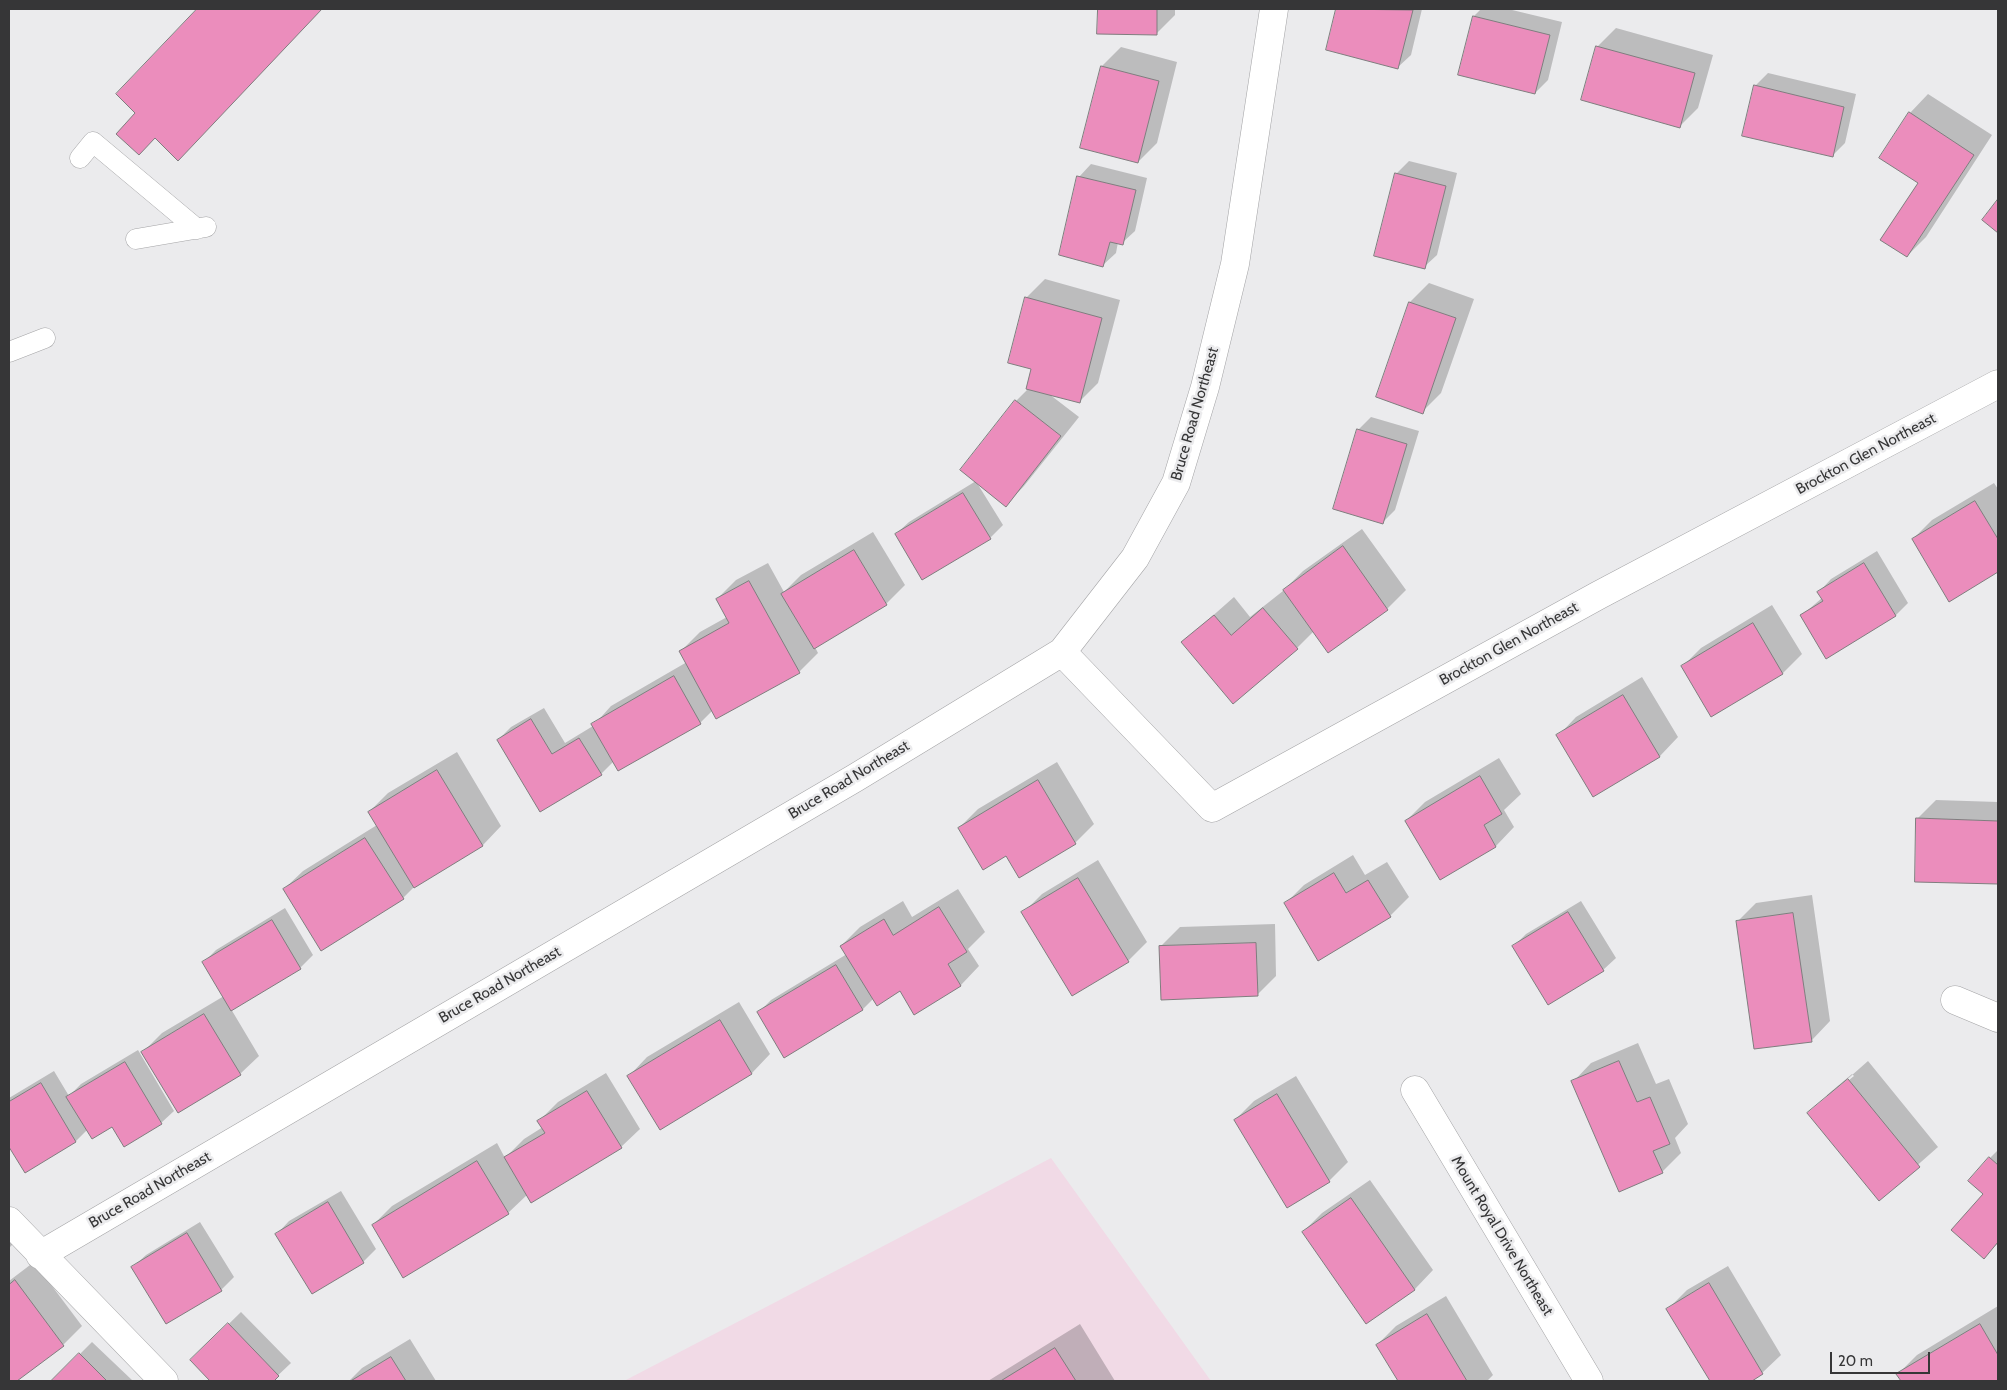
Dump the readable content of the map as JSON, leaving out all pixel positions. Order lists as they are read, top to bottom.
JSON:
{
  "streets": {
    "street": ["Bruce Road Northeast", "Brockton Glen Northeast", "Mount Royal Drive Northeast"]
  },
  "crossings": [
    ["Bruce Road Northeast", "Brockton Glen Northeast"]
  ],
  "scale_bar": "20 m"
}
